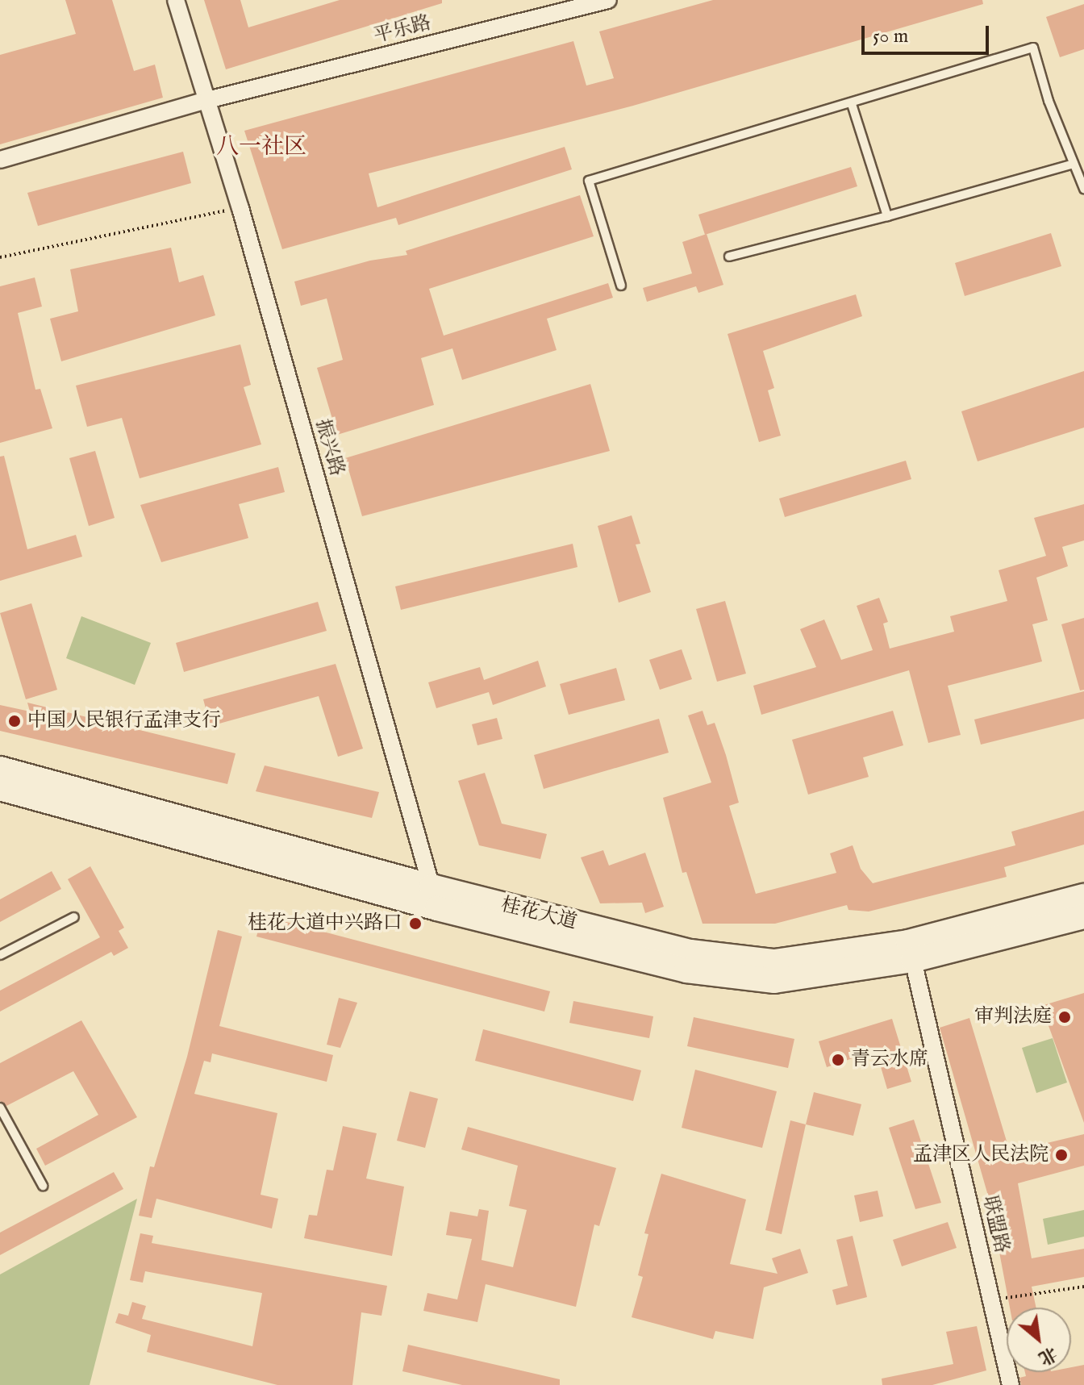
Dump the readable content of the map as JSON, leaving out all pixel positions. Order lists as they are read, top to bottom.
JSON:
{
  "streets": {
    "main road": ["桂花大道"],
    "street": ["平乐路", "振兴路", "联盟路"]
  },
  "crossings": [
    ["平乐路", "振兴路"],
    ["振兴路", "桂花大道"],
    ["桂花大道", "联盟路"]
  ],
  "districts": ["八一社区"],
  "places": [
    "中国人民银行孟津支行",
    "桂花大道中兴路口",
    "审判法庭",
    "青云水席",
    "孟津区人民法院"
  ],
  "scale_bar": "50 m",
  "north": "bottom right"
}
